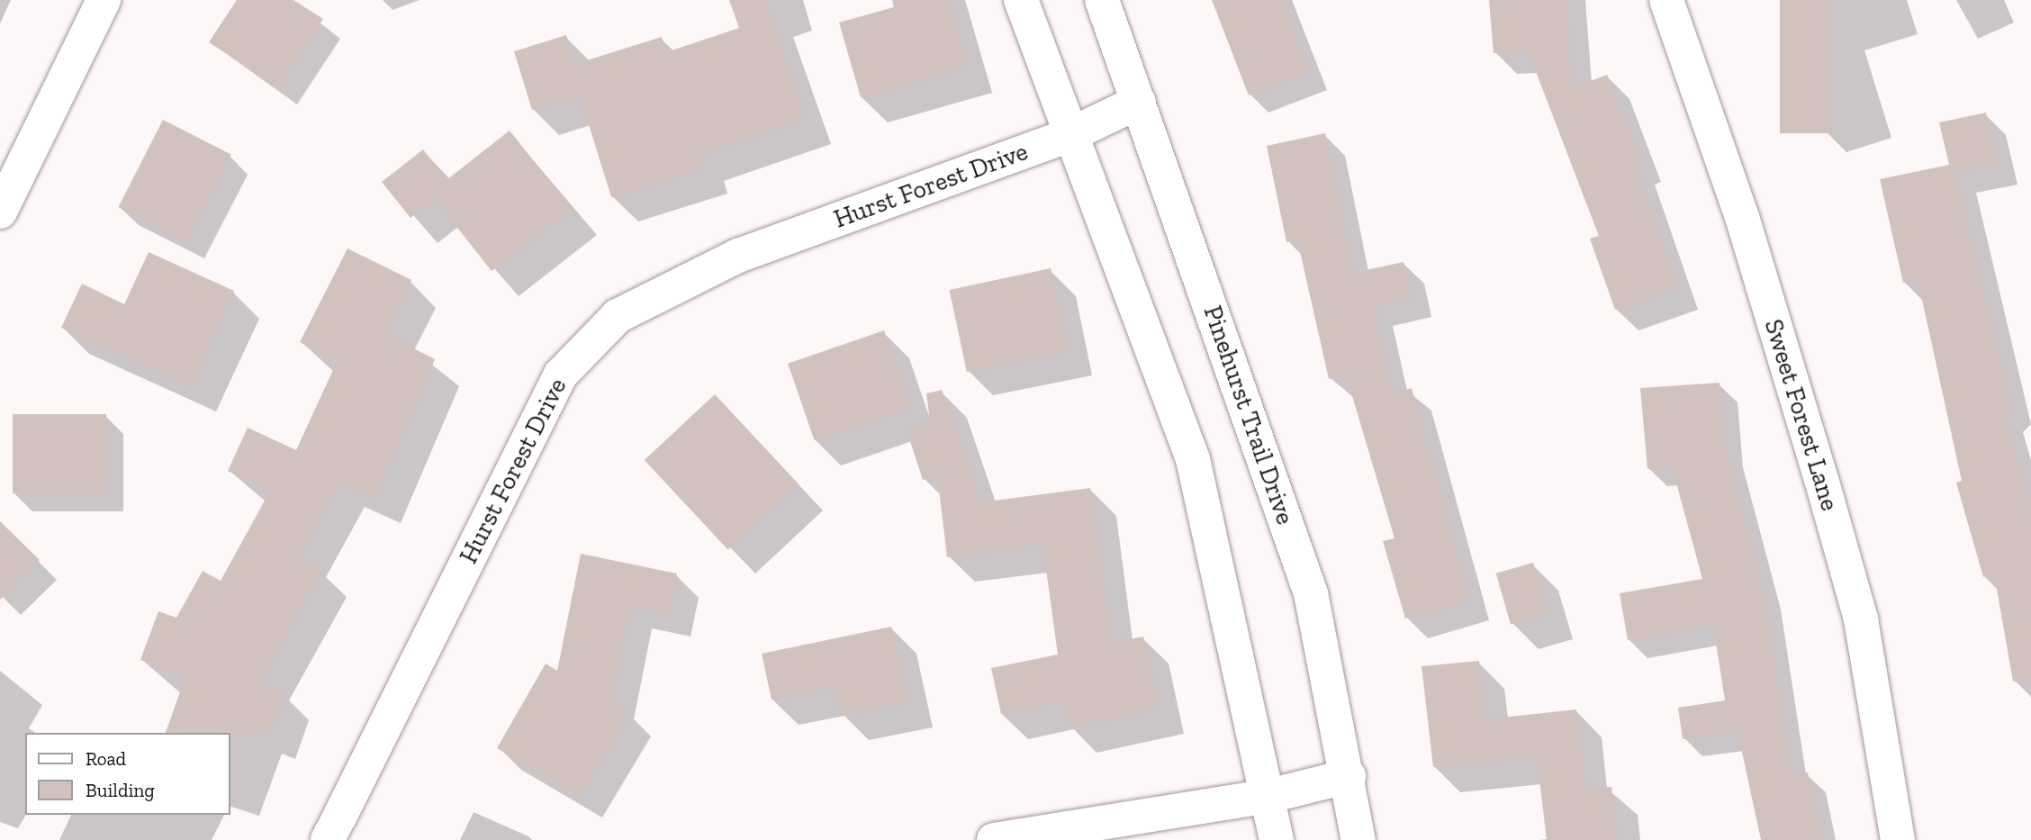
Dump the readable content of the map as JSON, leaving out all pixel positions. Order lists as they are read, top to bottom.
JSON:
{
  "streets": {
    "street": ["Hurst Forest Drive", "Pinehurst Trail Drive", "Sweet Forest Lane"]
  },
  "crossings": [
    ["Hurst Forest Drive", "Pinehurst Trail Drive"]
  ],
  "legend": ["Road", "Building"]
}
